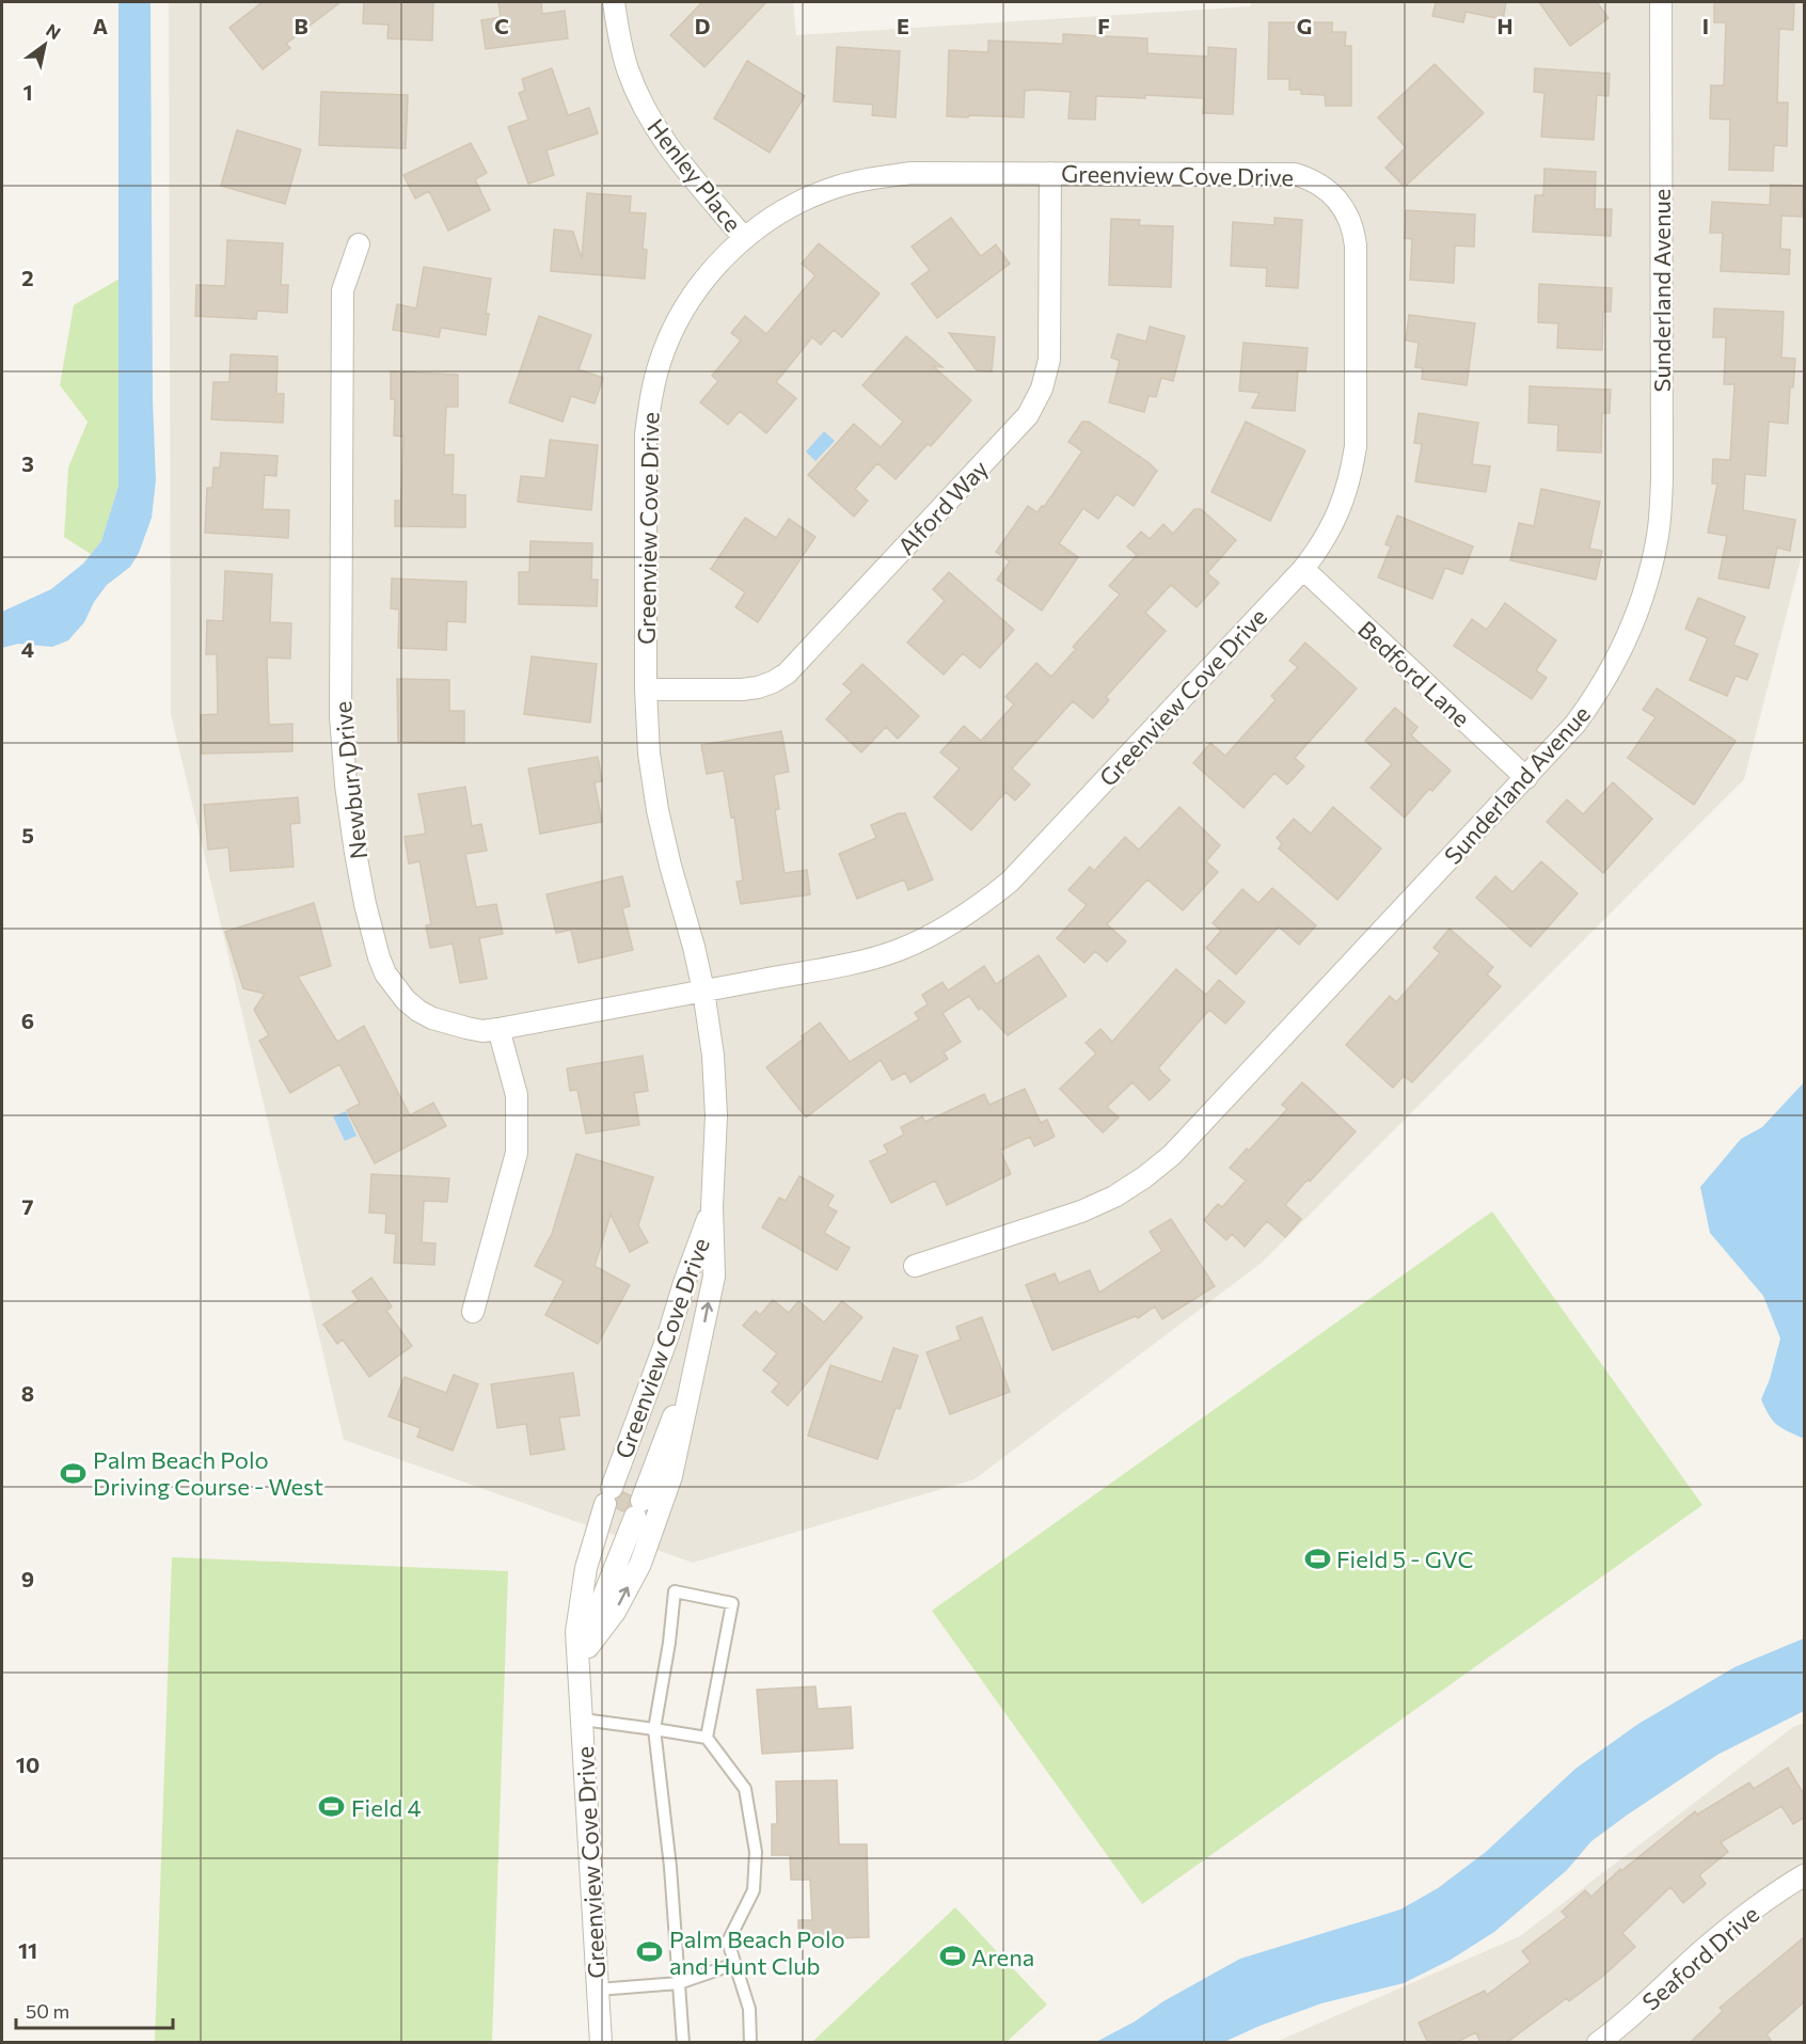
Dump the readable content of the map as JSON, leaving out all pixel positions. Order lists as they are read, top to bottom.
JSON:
{
  "streets": {
    "street": [
      "Henley Place",
      "Greenview Cove Drive",
      "Sunderland Avenue",
      "Alford Way",
      "Bedford Lane",
      "Newbury Drive",
      "Seaford Drive"
    ]
  },
  "crossings": [
    ["Henley Place", "Greenview Cove Drive"],
    ["Greenview Cove Drive", "Alford Way"],
    ["Greenview Cove Drive", "Bedford Lane"],
    ["Greenview Cove Drive", "Newbury Drive"],
    ["Sunderland Avenue", "Bedford Lane"]
  ],
  "places": {
    "sports": [
      "Palm Beach Polo Driving Course - West",
      "Field 5 - GVC",
      "Field 4",
      "Palm Beach Polo and Hunt Club",
      "Arena"
    ]
  },
  "scale_bar": "50 m",
  "north": "top right",
  "grid": {
    "columns": [
      "A",
      "B",
      "C",
      "D",
      "E",
      "F",
      "G",
      "H",
      "I"
    ],
    "rows": [
      "1",
      "2",
      "3",
      "4",
      "5",
      "6",
      "7",
      "8",
      "9",
      "10",
      "11"
    ]
  }
}
